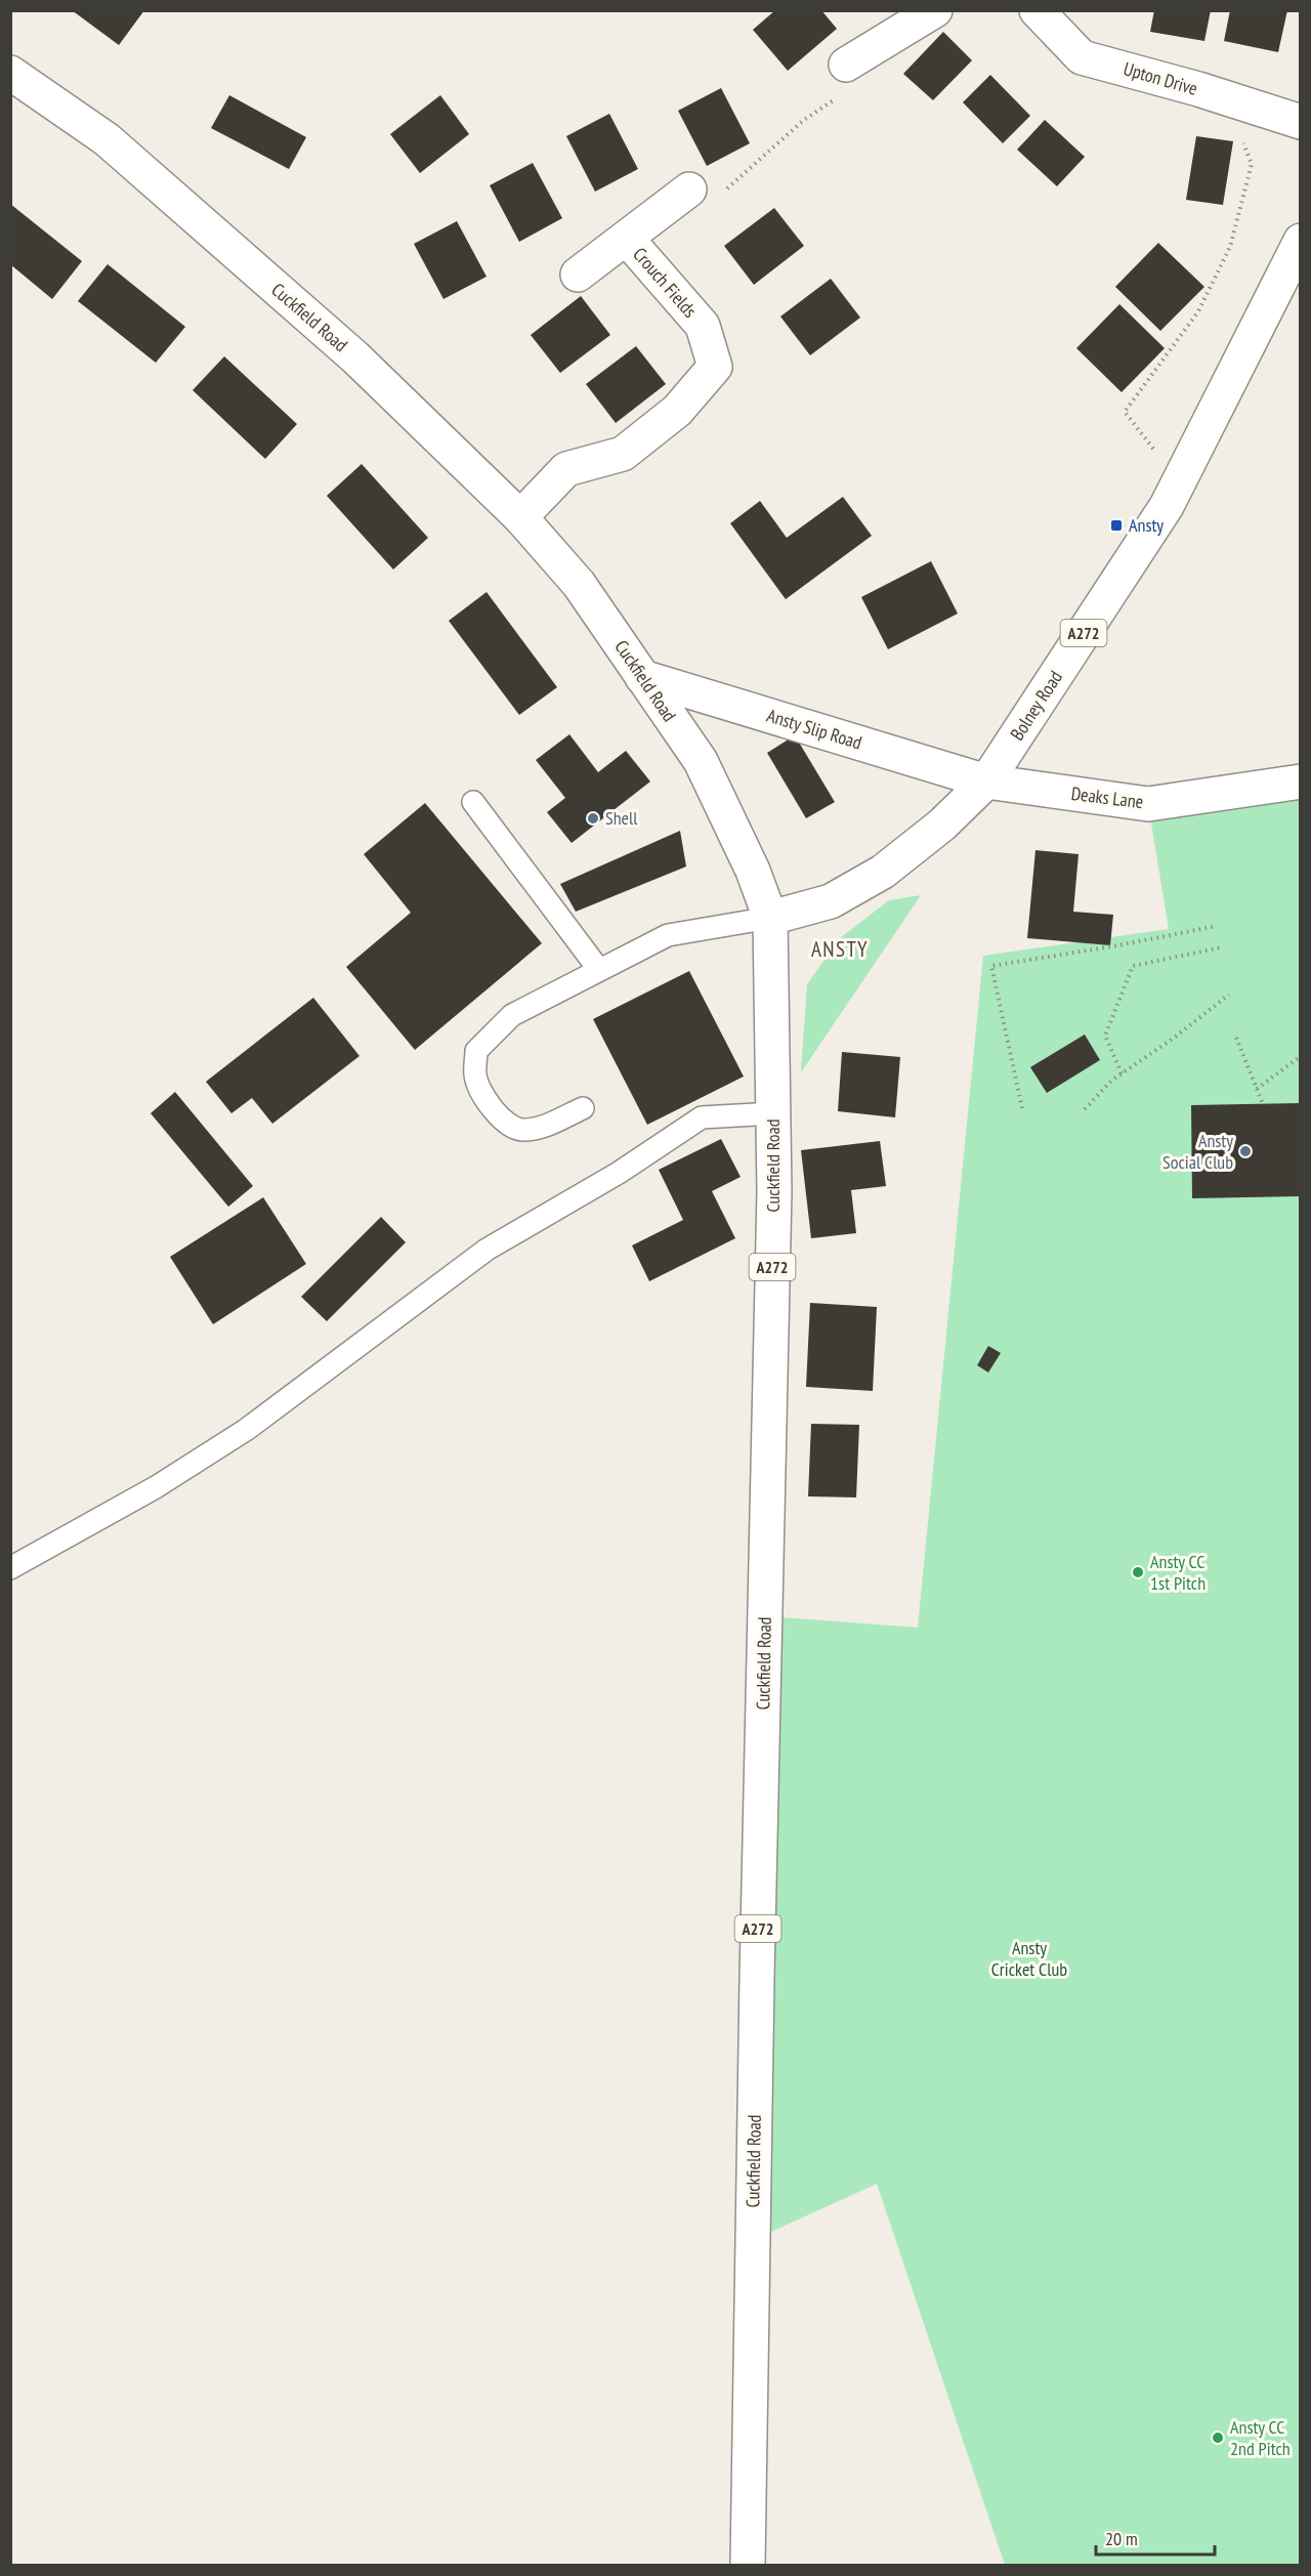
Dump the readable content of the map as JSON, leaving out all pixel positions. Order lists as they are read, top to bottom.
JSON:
{
  "streets": {
    "main road": [
      "Upton Drive",
      "Crouch Fields",
      "Cuckfield Road",
      "A272",
      "Bolney Road",
      "Ansty Slip Road",
      "Deaks Lane"
    ]
  },
  "crossings": [
    ["Crouch Fields", "Cuckfield Road"],
    ["Cuckfield Road", "Bolney Road"],
    ["Cuckfield Road", "Ansty Slip Road"],
    ["Bolney Road", "Ansty Slip Road"],
    ["Bolney Road", "Deaks Lane"],
    ["Ansty Slip Road", "Deaks Lane"]
  ],
  "districts": ["ANSTY"],
  "parks": ["Ansty Cricket Club"],
  "places": {
    "transit": ["Ansty"],
    "other": [
      "Shell",
      "Ansty Social Club",
      "Ansty CC 1st Pitch",
      "Ansty CC 2nd Pitch"
    ]
  },
  "scale_bar": "20 m"
}
